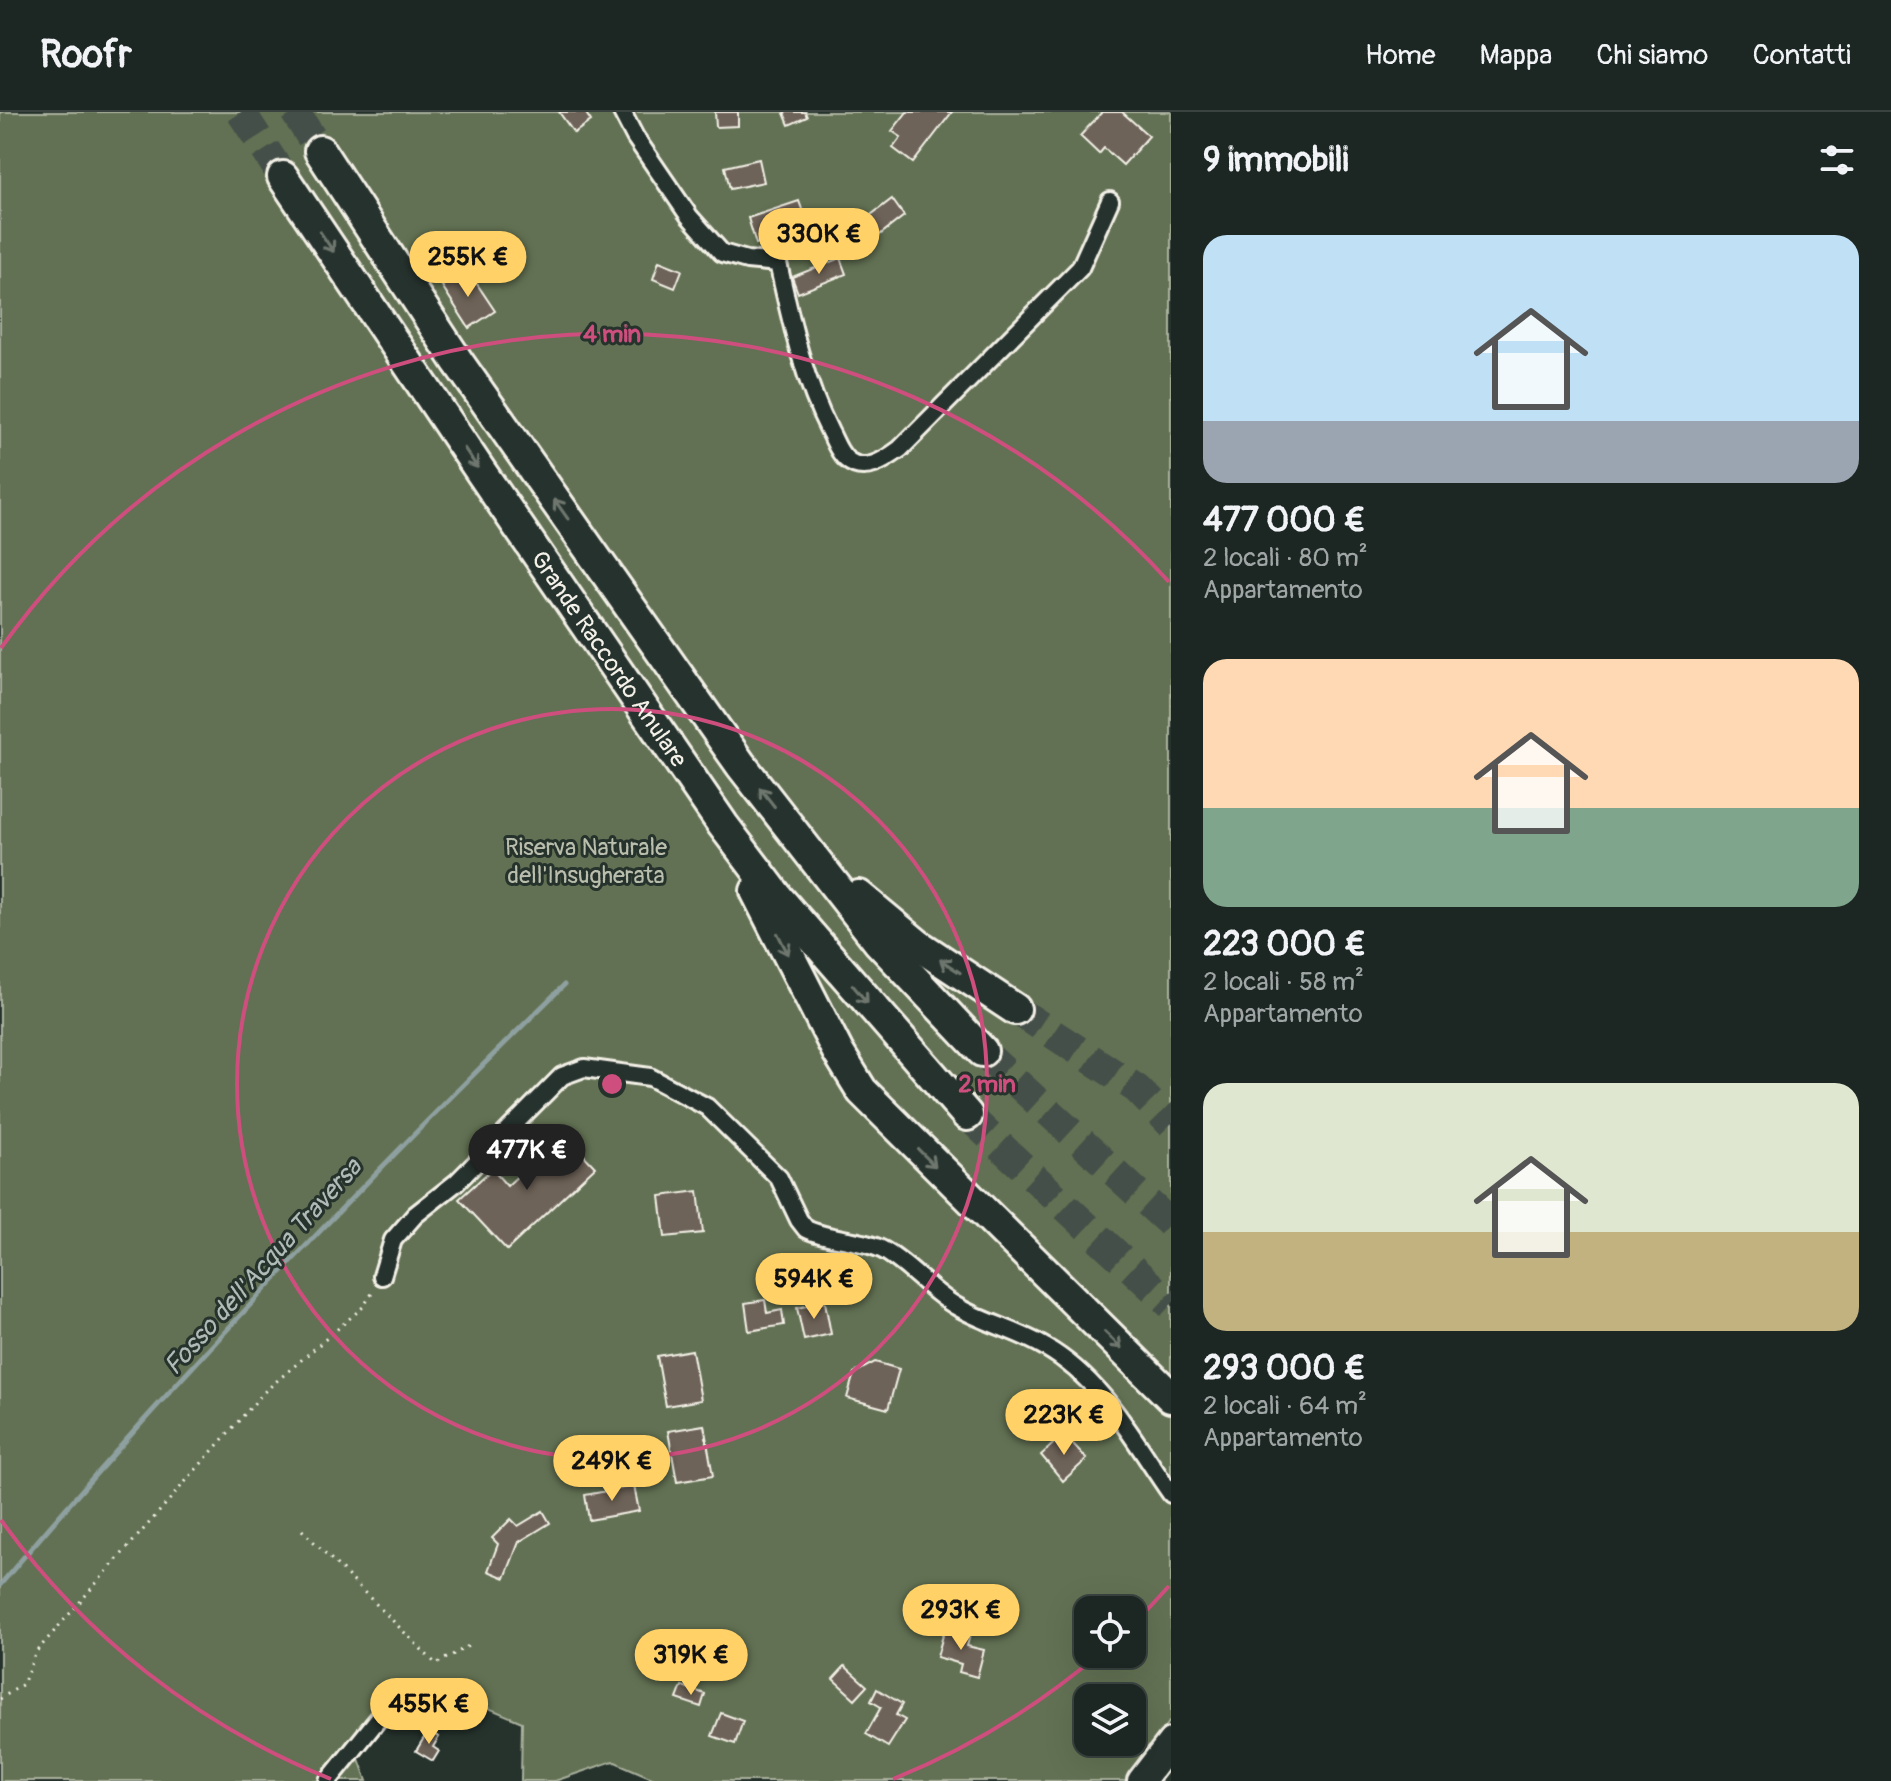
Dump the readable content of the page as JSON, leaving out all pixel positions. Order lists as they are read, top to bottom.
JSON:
{
  "streets": {
    "highway": ["Grande Raccordo Anulare"]
  },
  "water": ["Fosso dell'Acqua Traversa"],
  "parks": ["Riserva Naturale dell'Insugherata"],
  "page": {
    "header": "Roofr",
    "nav": [
      "Home",
      "Mappa",
      "Chi siamo",
      "Contatti"
    ],
    "heading": "9 immobili",
    "price": [
      "330K €",
      "255K €",
      "477K €",
      "594K €",
      "223K €",
      "249K €",
      "293K €",
      "319K €",
      "455K €"
    ],
    "list": [
      {
        "name": "477 000 €",
        "note": "2 locali · 80 m² · Appartamento"
      },
      {
        "name": "223 000 €",
        "note": "2 locali · 58 m² · Appartamento"
      },
      {
        "name": "293 000 €",
        "note": "2 locali · 64 m² · Appartamento"
      }
    ]
  },
  "rings": ["4 min", "2 min"]
}
